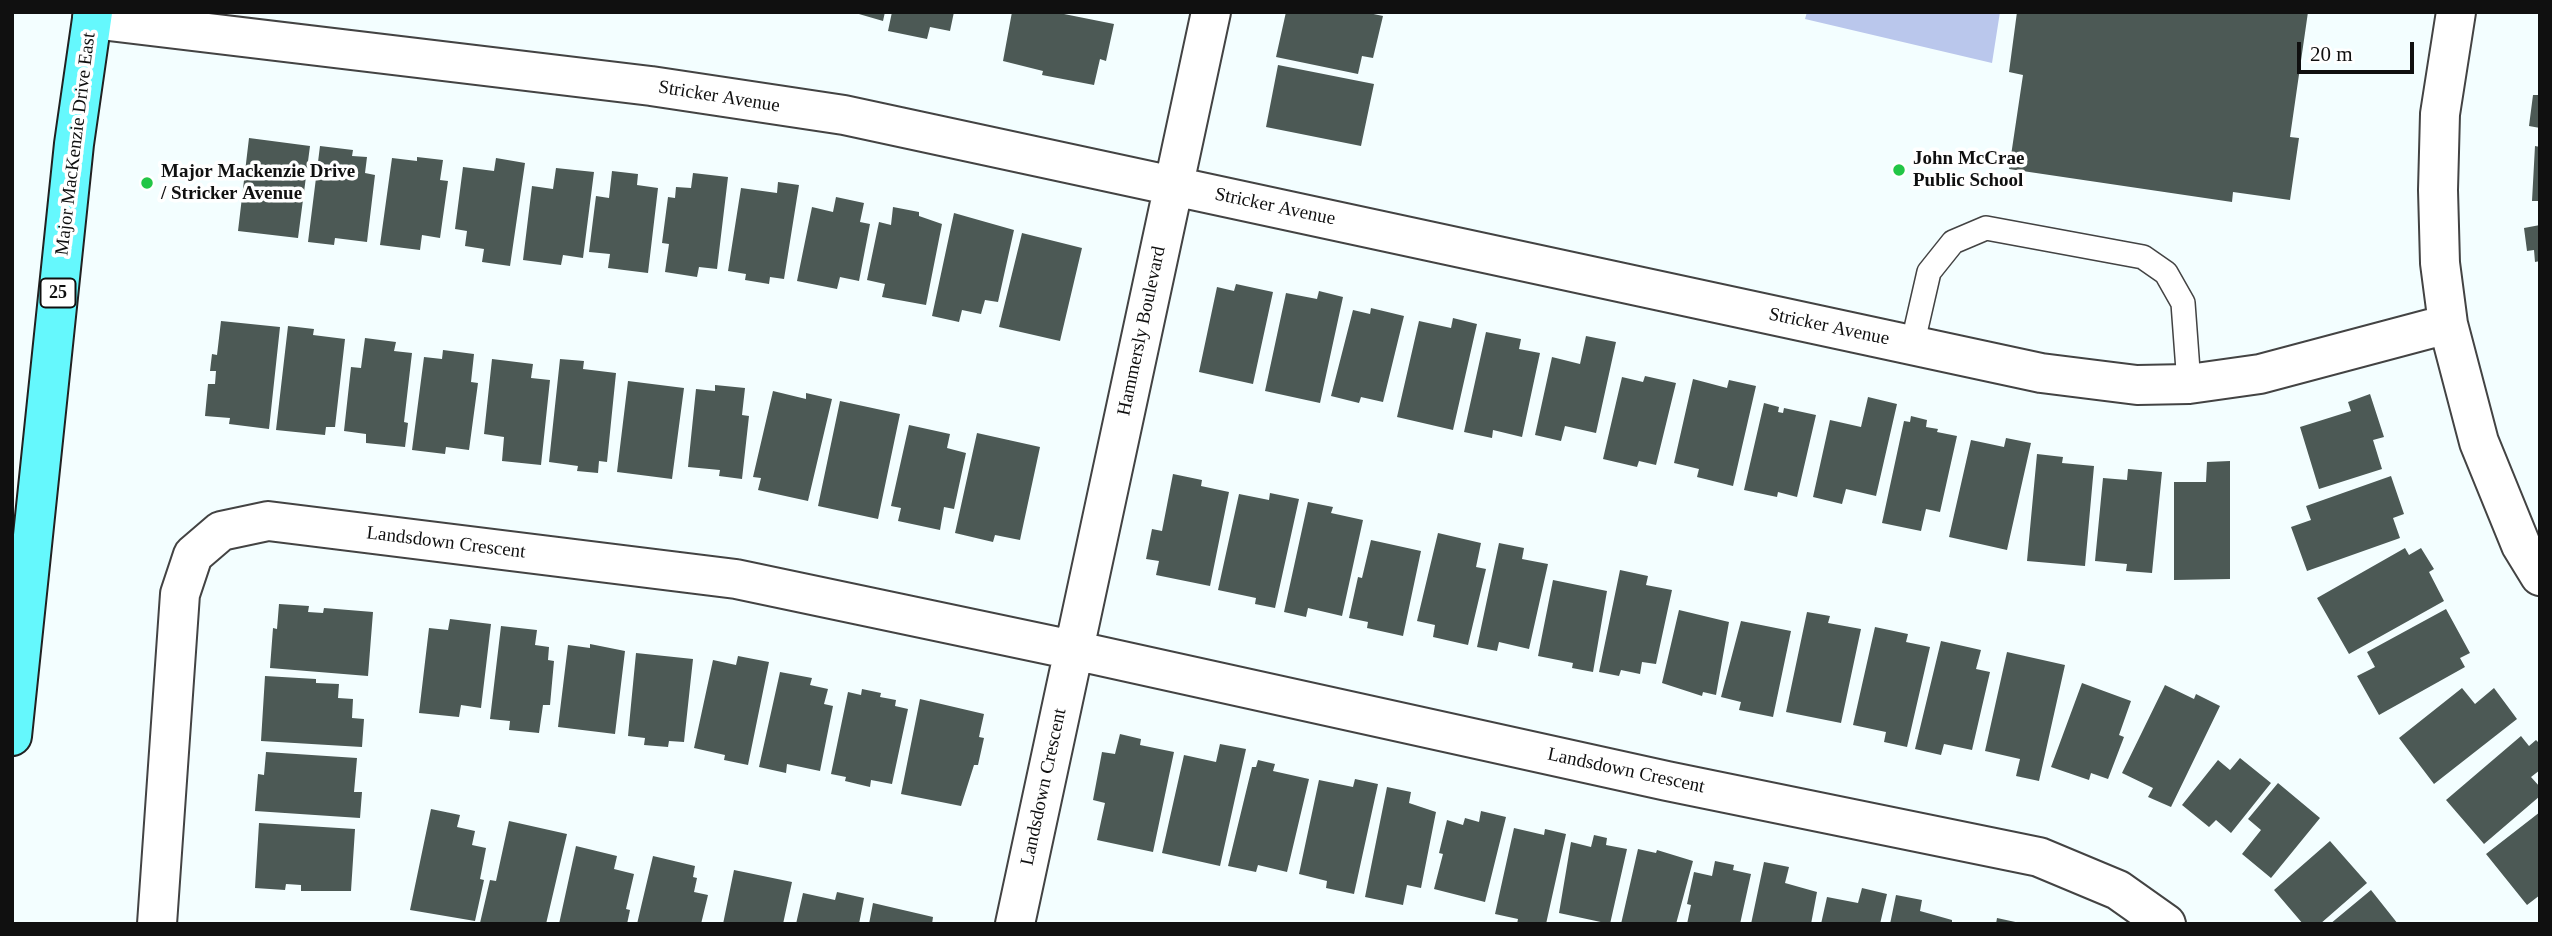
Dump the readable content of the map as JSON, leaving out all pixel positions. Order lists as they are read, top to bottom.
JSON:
{
  "streets": {
    "main road": ["Major MacKenzie Drive East", "25"],
    "street": ["Stricker Avenue", "Hammersly Boulevard", "Landsdown Crescent"]
  },
  "crossings": [
    ["Stricker Avenue", "Major MacKenzie Drive East"],
    ["Stricker Avenue", "Hammersly Boulevard"],
    ["Hammersly Boulevard", "Landsdown Crescent"]
  ],
  "places": ["John McCrae Public School", "Major Mackenzie Drive / Stricker Avenue"],
  "scale_bar": "20 m"
}
